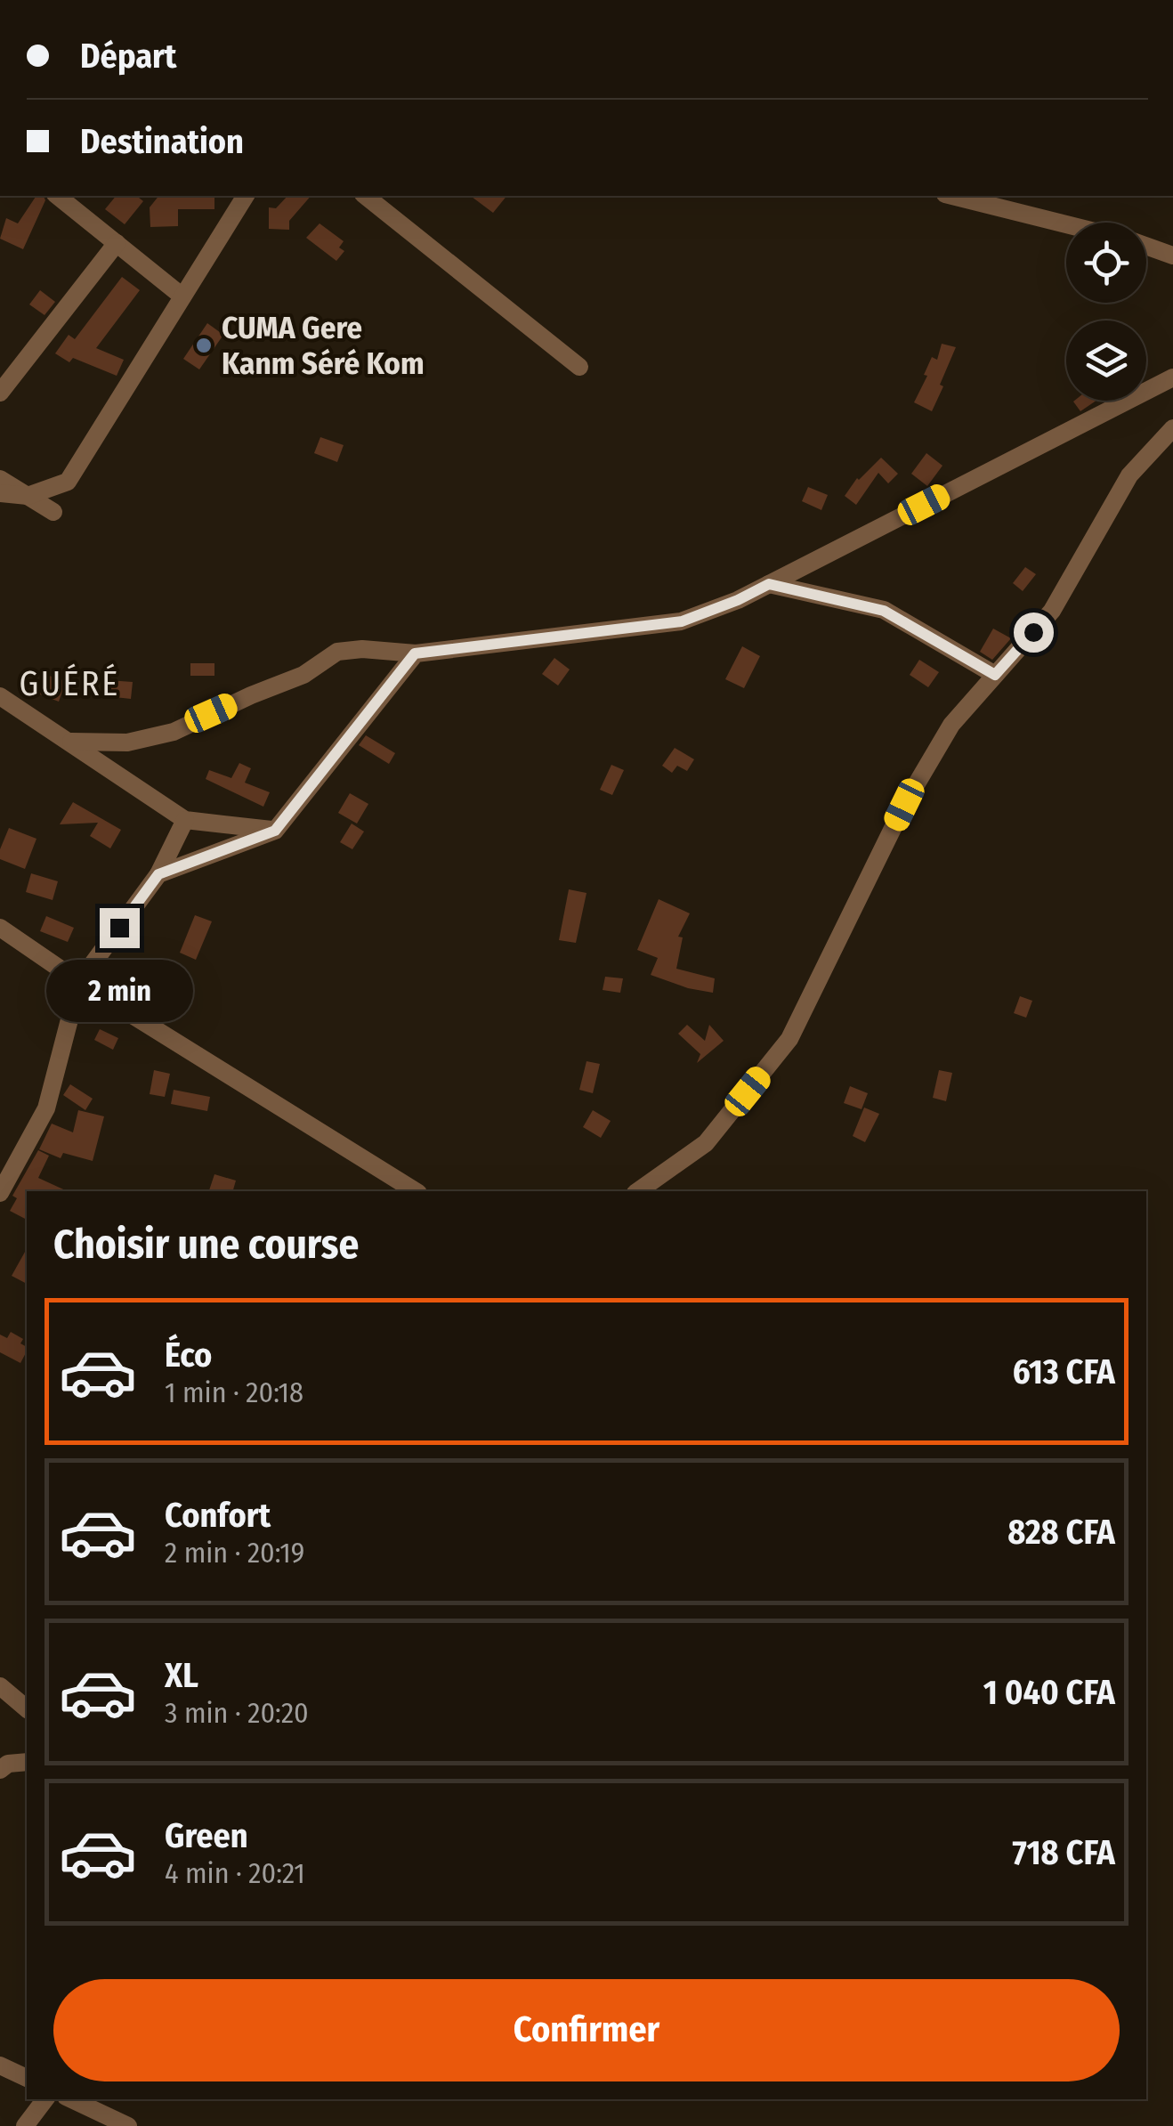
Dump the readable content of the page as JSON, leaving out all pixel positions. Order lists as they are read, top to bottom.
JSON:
{
  "districts": ["GUÉRÉ"],
  "places": ["CUMA Gere Kanm Séré Kom"],
  "page": {
    "banner": ["Départ", "Destination"],
    "bubble": "2 min",
    "heading": "Choisir une course",
    "list": [
      {
        "name": "Éco",
        "note": "1 min · 20:18",
        "value": "613 CFA"
      },
      {
        "name": "Confort",
        "note": "2 min · 20:19",
        "value": "828 CFA"
      },
      {
        "name": "XL",
        "note": "3 min · 20:20",
        "value": "1 040 CFA"
      },
      {
        "name": "Green",
        "note": "4 min · 20:21",
        "value": "718 CFA"
      }
    ],
    "buttons": "Confirmer"
  }
}
